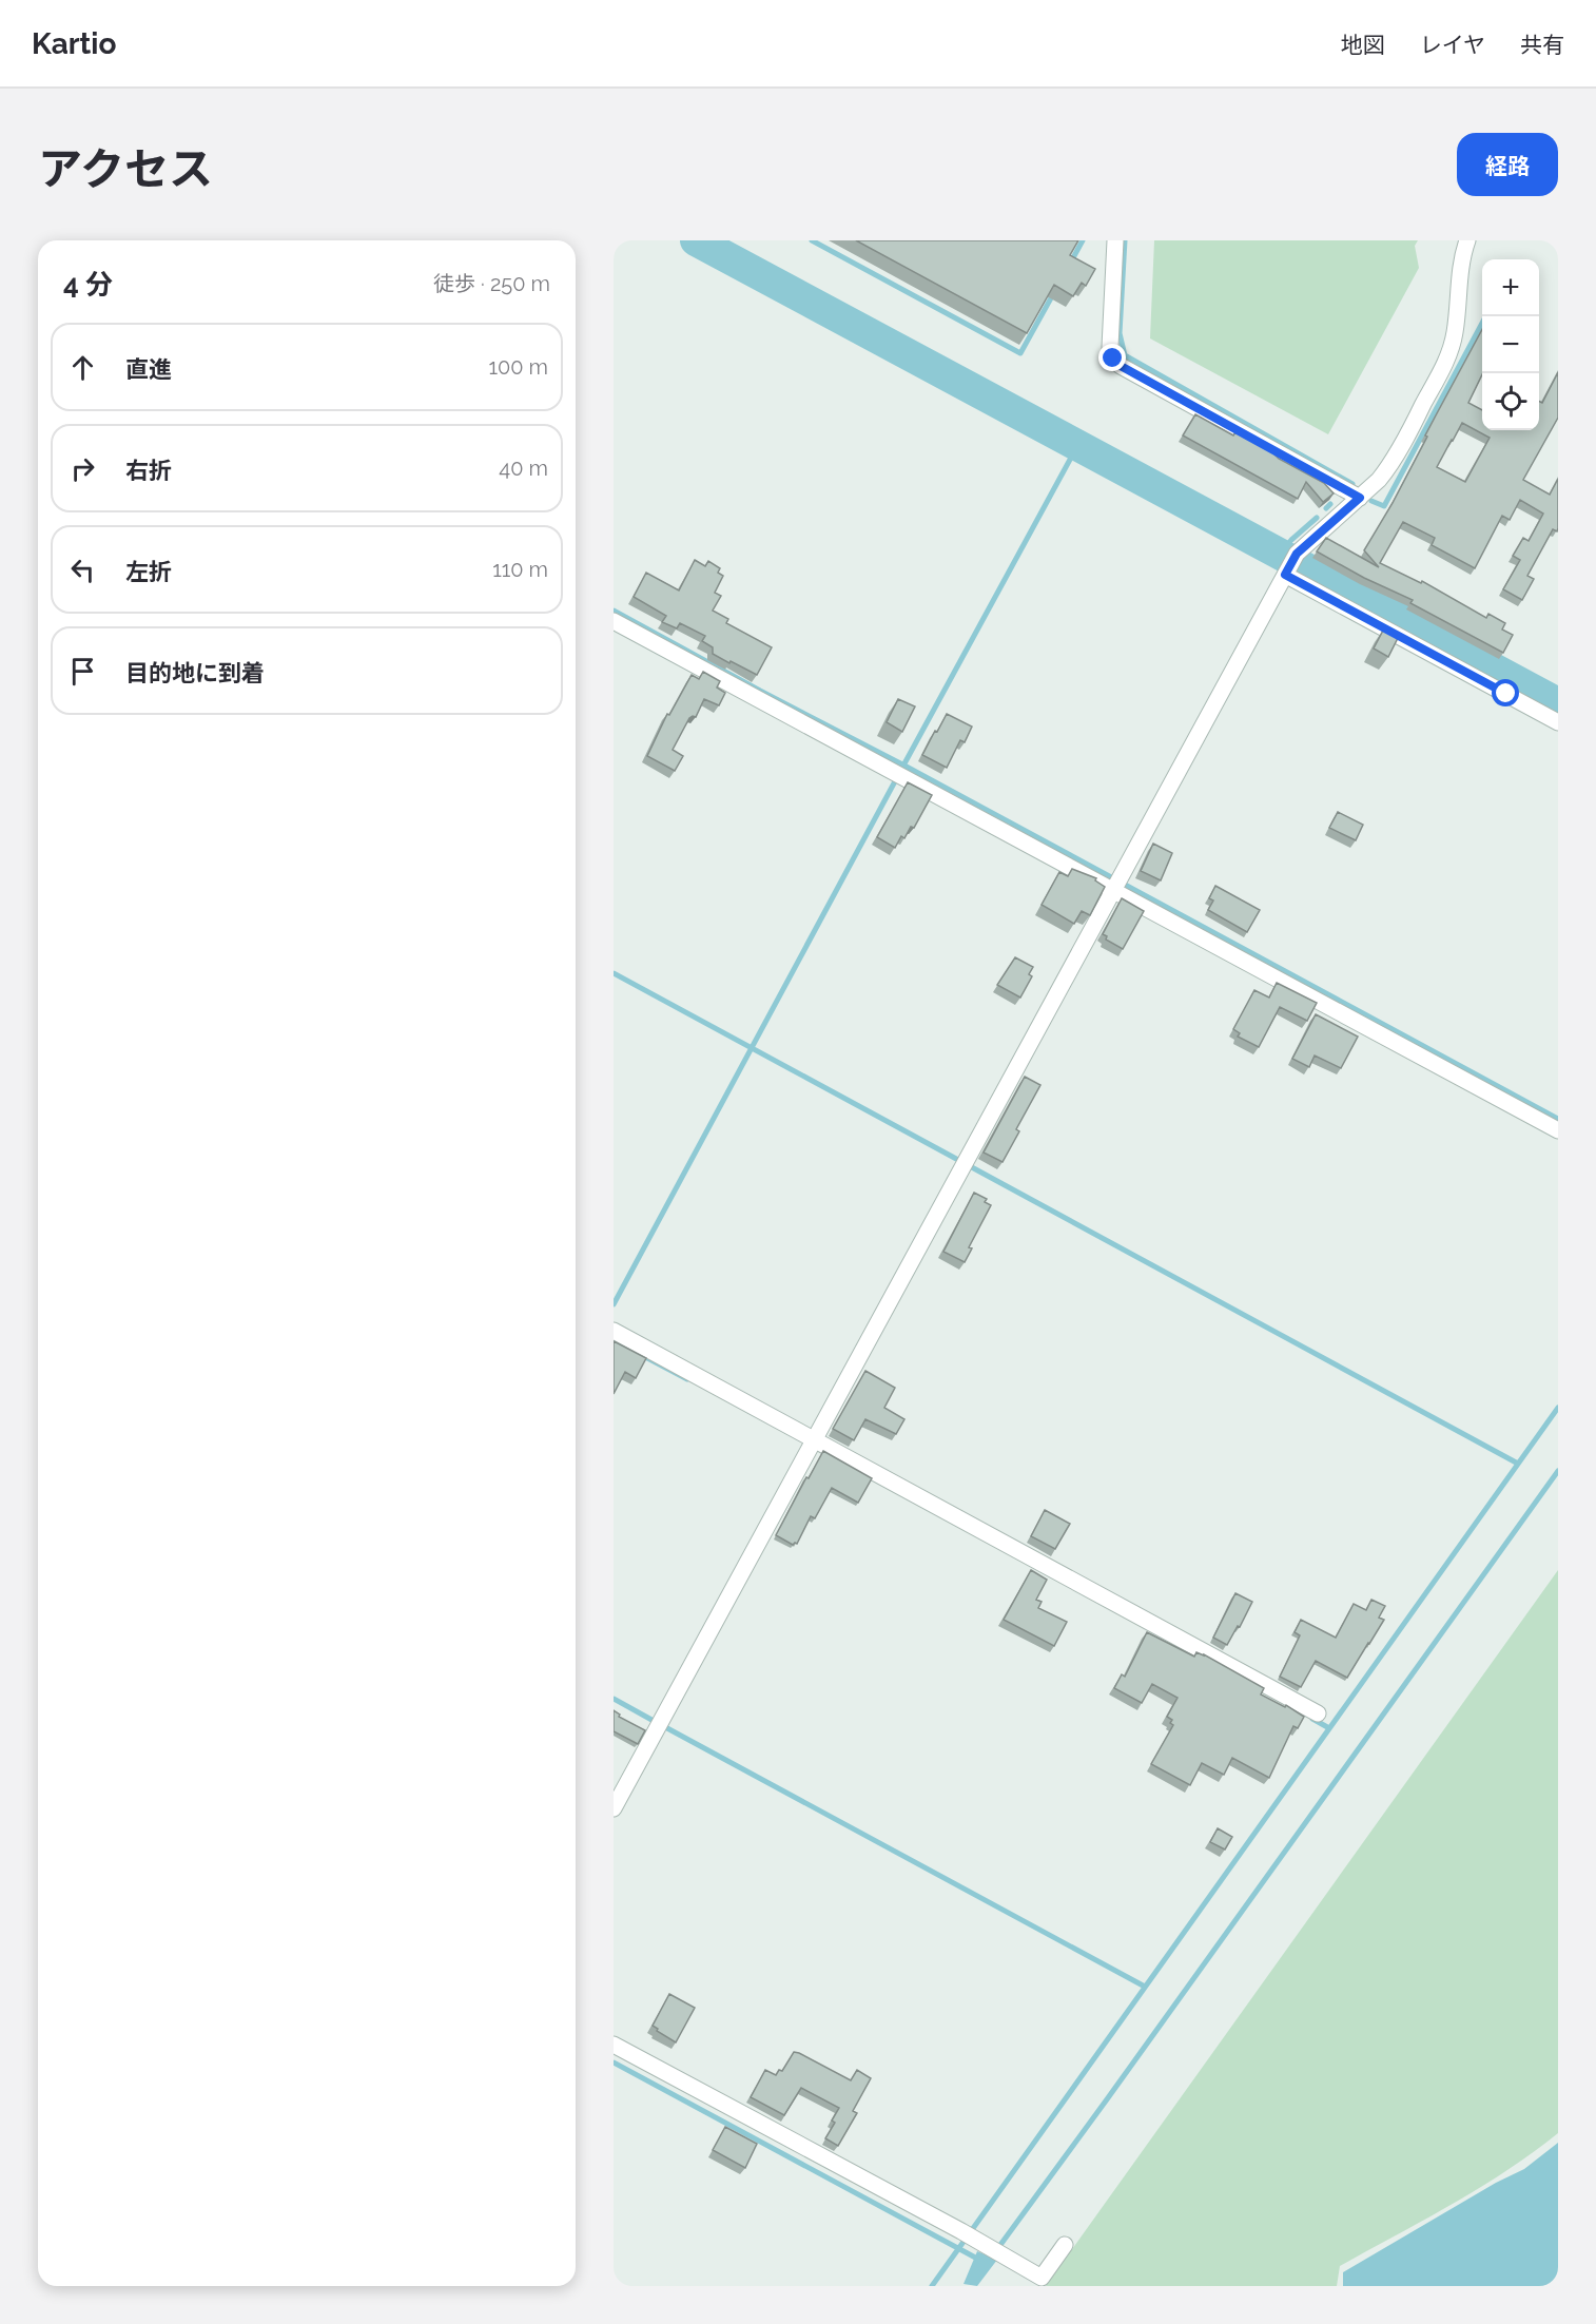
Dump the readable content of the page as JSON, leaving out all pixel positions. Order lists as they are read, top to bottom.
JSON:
{
  "page": {
    "header": "Kartio",
    "nav": ["地図", "レイヤ", "共有"],
    "title": "アクセス",
    "buttons": "経路",
    "heading": ["4 分", "徒歩 · 250 m"],
    "map_buttons": ["+", "−"],
    "list": [
      ["直進", "100 m"],
      ["右折", "40 m"],
      ["左折", "110 m"],
      "目的地に到着"
    ]
  }
}
